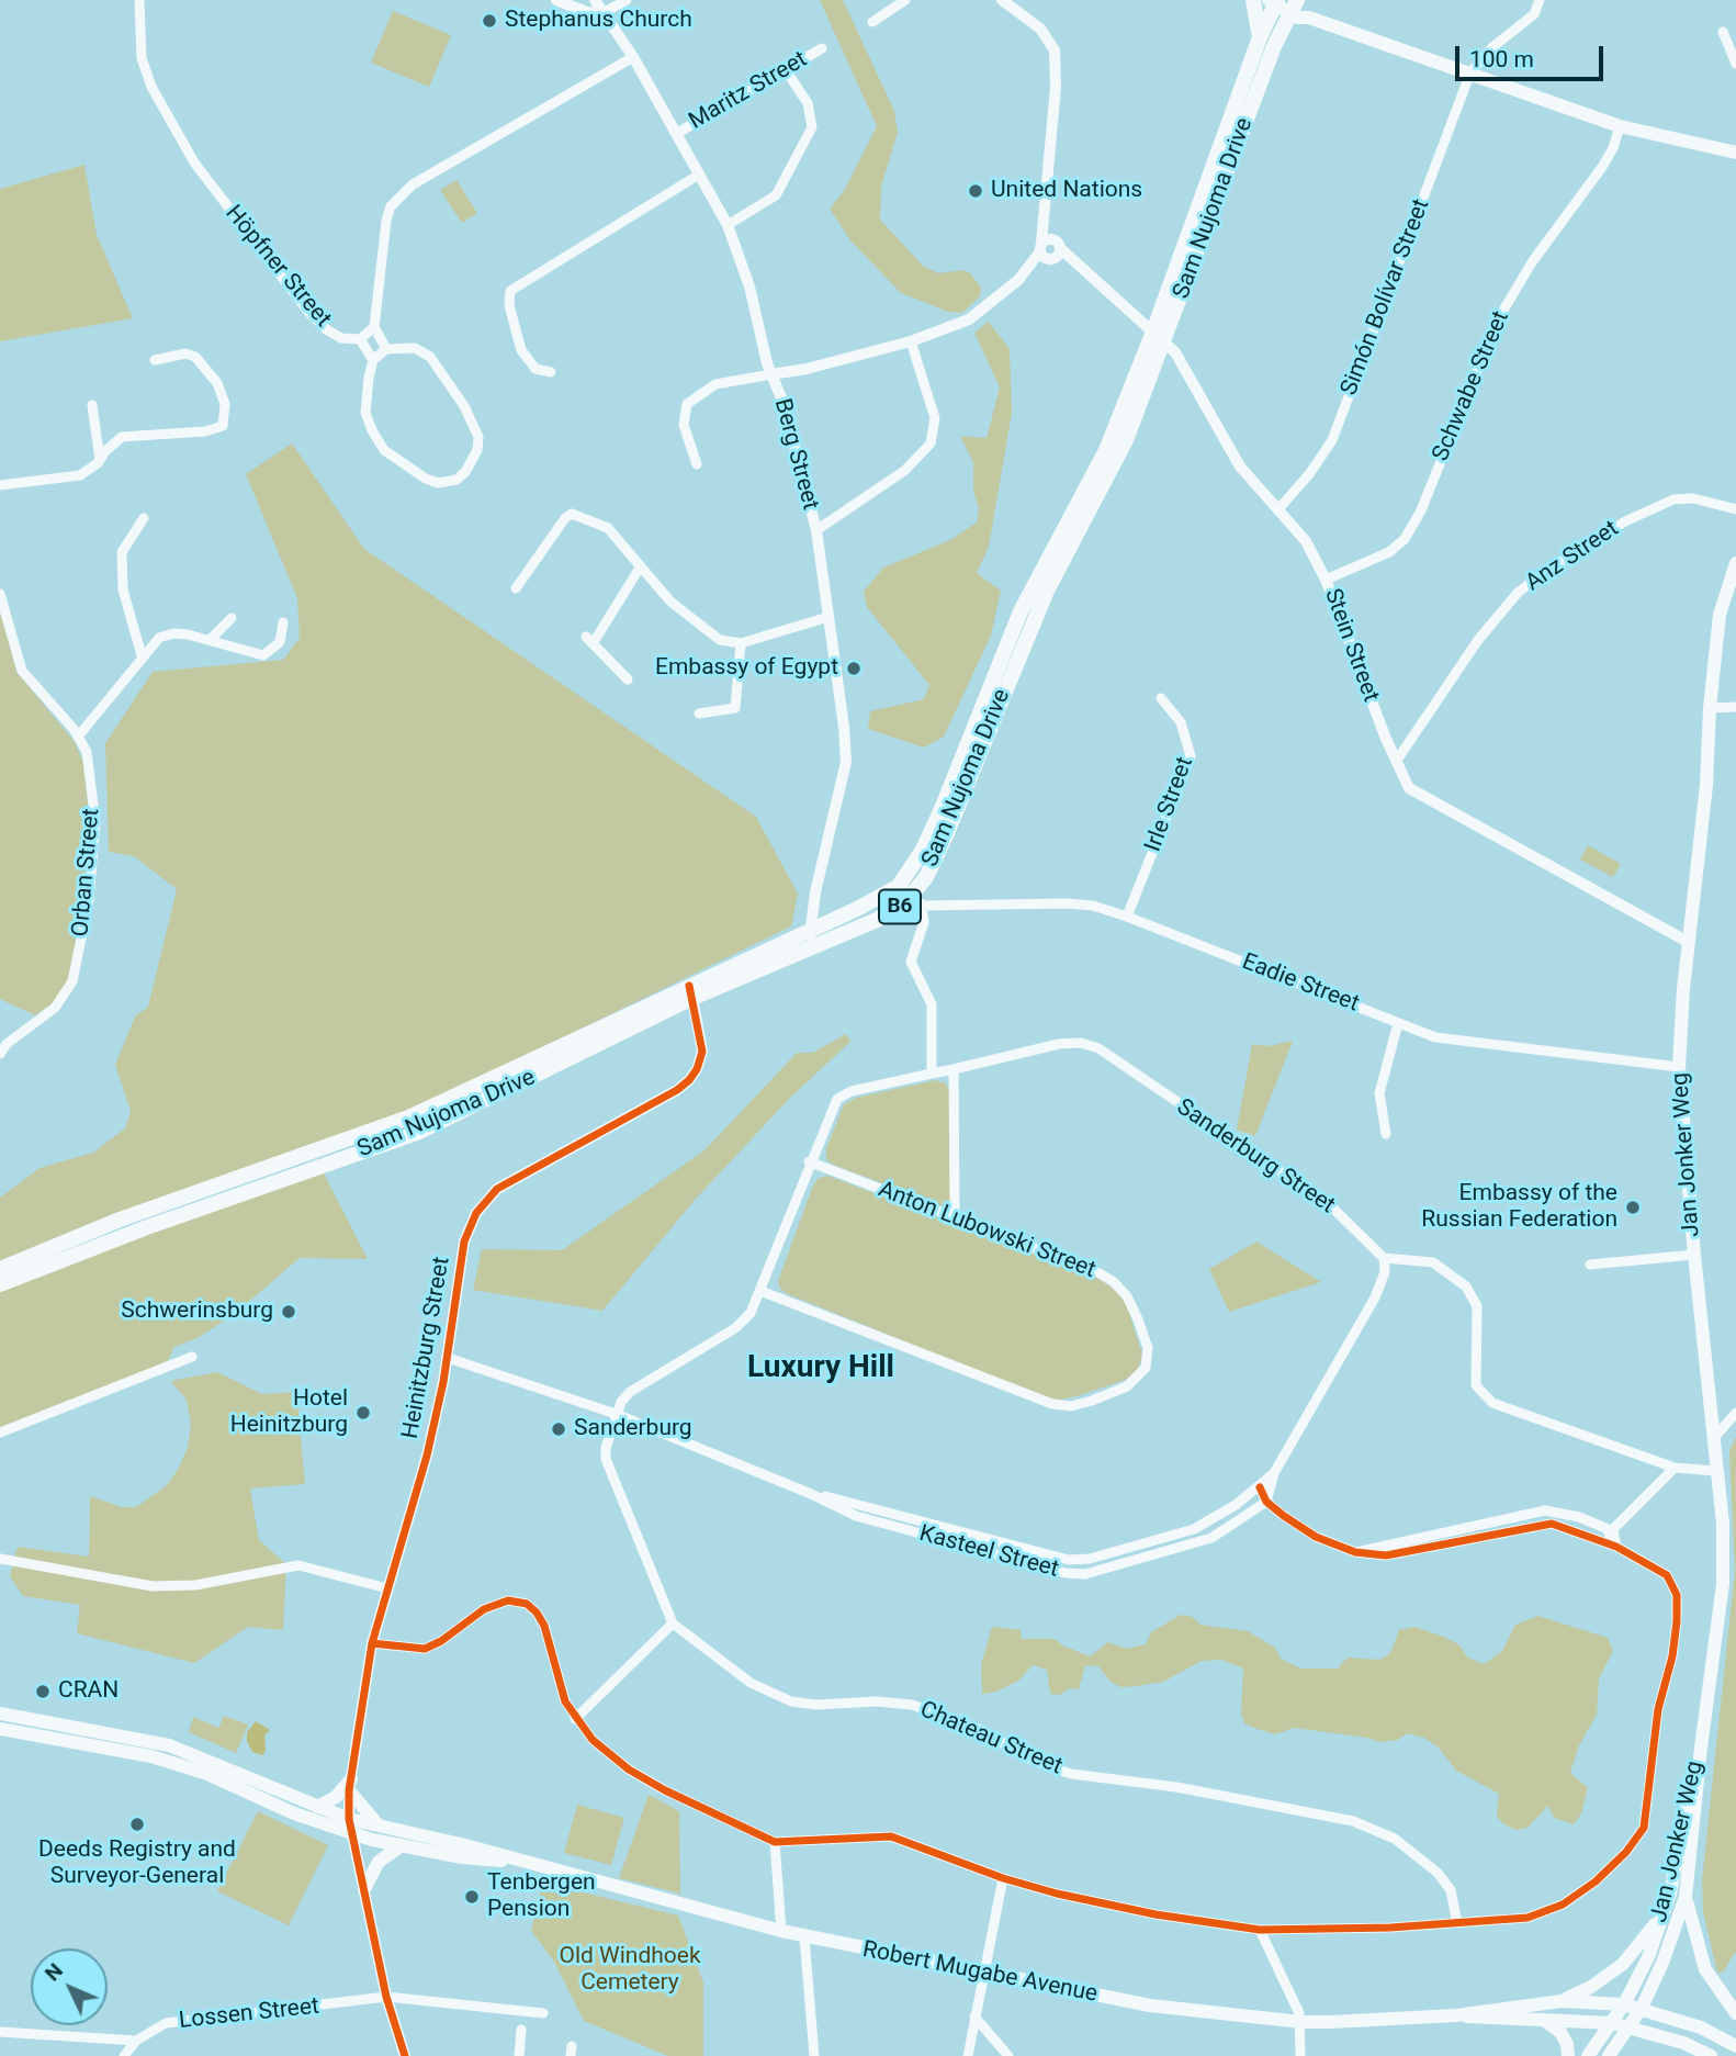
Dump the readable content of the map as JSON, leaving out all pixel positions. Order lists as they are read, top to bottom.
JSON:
{
  "streets": {
    "highway": ["Sam Nujoma Drive", "B6"],
    "main road": ["Jan Jonker Weg", "Robert Mugabe Avenue"],
    "street": [
      "Maritz Street",
      "Höpfner Street",
      "Simón Bolívar Street",
      "Schwabe Street",
      "Berg Street",
      "Anz Street",
      "Stein Street",
      "Irle Street",
      "Orban Street",
      "Eadie Street",
      "Sanderburg Street",
      "Anton Lubowski Street",
      "Heinitzburg Street",
      "Kasteel Street",
      "Chateau Street",
      "Lossen Street"
    ]
  },
  "crossings": [
    ["Maritz Street", "Berg Street"],
    ["Sam Nujoma Drive", "Berg Street"],
    ["Sam Nujoma Drive", "Stein Street"],
    ["Sam Nujoma Drive", "Eadie Street"],
    ["Sam Nujoma Drive", "Heinitzburg Street"],
    ["Simón Bolívar Street", "Stein Street"],
    ["Schwabe Street", "Stein Street"],
    ["Anz Street", "Stein Street"],
    ["Stein Street", "Jan Jonker Weg"],
    ["Irle Street", "Eadie Street"],
    ["Eadie Street", "Jan Jonker Weg"],
    ["Jan Jonker Weg", "Robert Mugabe Avenue"],
    ["Sanderburg Street", "Kasteel Street"],
    ["Heinitzburg Street", "Kasteel Street"],
    ["Heinitzburg Street", "Robert Mugabe Avenue"],
    ["Heinitzburg Street", "Lossen Street"],
    ["Kasteel Street", "Chateau Street"]
  ],
  "districts": ["Luxury Hill"],
  "parks": ["Old Windhoek Cemetery"],
  "places": [
    "Stephanus Church",
    "United Nations",
    "Embassy of Egypt",
    "Embassy of the Russian Federation",
    "Schwerinsburg",
    "Hotel Heinitzburg",
    "Sanderburg",
    "CRAN",
    "Deeds Registry and Surveyor-General",
    "Tenbergen Pension"
  ],
  "scale_bar": "100 m",
  "north": "top left"
}
